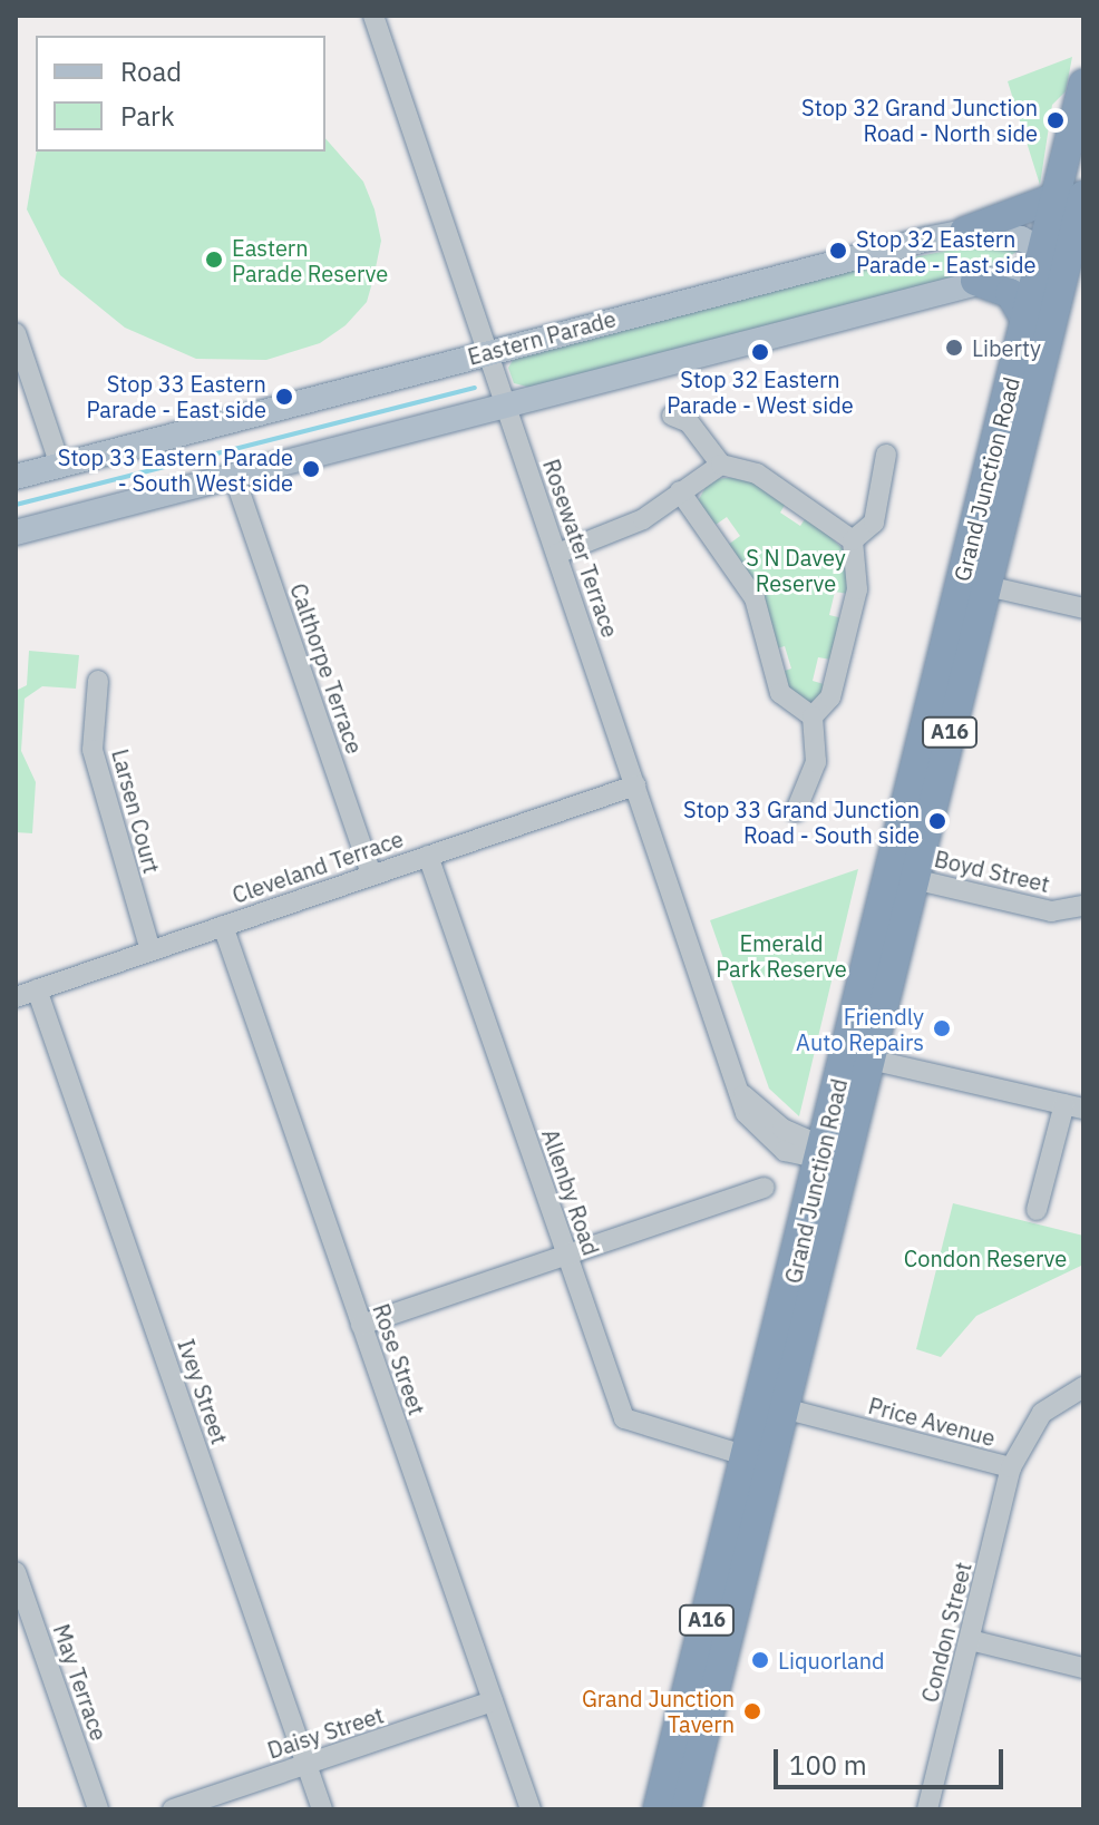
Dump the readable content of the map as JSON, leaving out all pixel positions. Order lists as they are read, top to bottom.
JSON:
{
  "streets": {
    "highway": ["Grand Junction Road", "A16"],
    "main road": ["Eastern Parade"],
    "street": [
      "Rosewater Terrace",
      "Calthorpe Terrace",
      "Larsen Court",
      "Cleveland Terrace",
      "Boyd Street",
      "Allenby Road",
      "Rose Street",
      "Ivey Street",
      "Price Avenue",
      "Condon Street",
      "May Terrace",
      "Daisy Street"
    ]
  },
  "crossings": [
    ["Eastern Parade", "Grand Junction Road"],
    ["Eastern Parade", "Rosewater Terrace"],
    ["Grand Junction Road", "Rosewater Terrace"],
    ["Grand Junction Road", "Boyd Street"],
    ["Grand Junction Road", "Allenby Road"],
    ["Grand Junction Road", "Price Avenue"],
    ["Rosewater Terrace", "Cleveland Terrace"],
    ["Calthorpe Terrace", "Cleveland Terrace"],
    ["Larsen Court", "Cleveland Terrace"],
    ["Cleveland Terrace", "Allenby Road"],
    ["Cleveland Terrace", "Rose Street"],
    ["Cleveland Terrace", "Ivey Street"],
    ["Rose Street", "Daisy Street"],
    ["Ivey Street", "Daisy Street"],
    ["Price Avenue", "Condon Street"]
  ],
  "parks": ["S N Davey Reserve", "Emerald Park Reserve", "Condon Reserve"],
  "places": [
    "Stop 32 Grand Junction Road - North side",
    "Stop 32 Eastern Parade - East side",
    "Eastern Parade Reserve",
    "Liberty",
    "Stop 32 Eastern Parade - West side",
    "Stop 33 Eastern Parade - East side",
    "Stop 33 Eastern Parade - South West side",
    "Stop 33 Grand Junction Road - South side",
    "Friendly Auto Repairs",
    "Liquorland",
    "Grand Junction Tavern"
  ],
  "legend": ["Road", "Park"],
  "scale_bar": "100 m"
}
